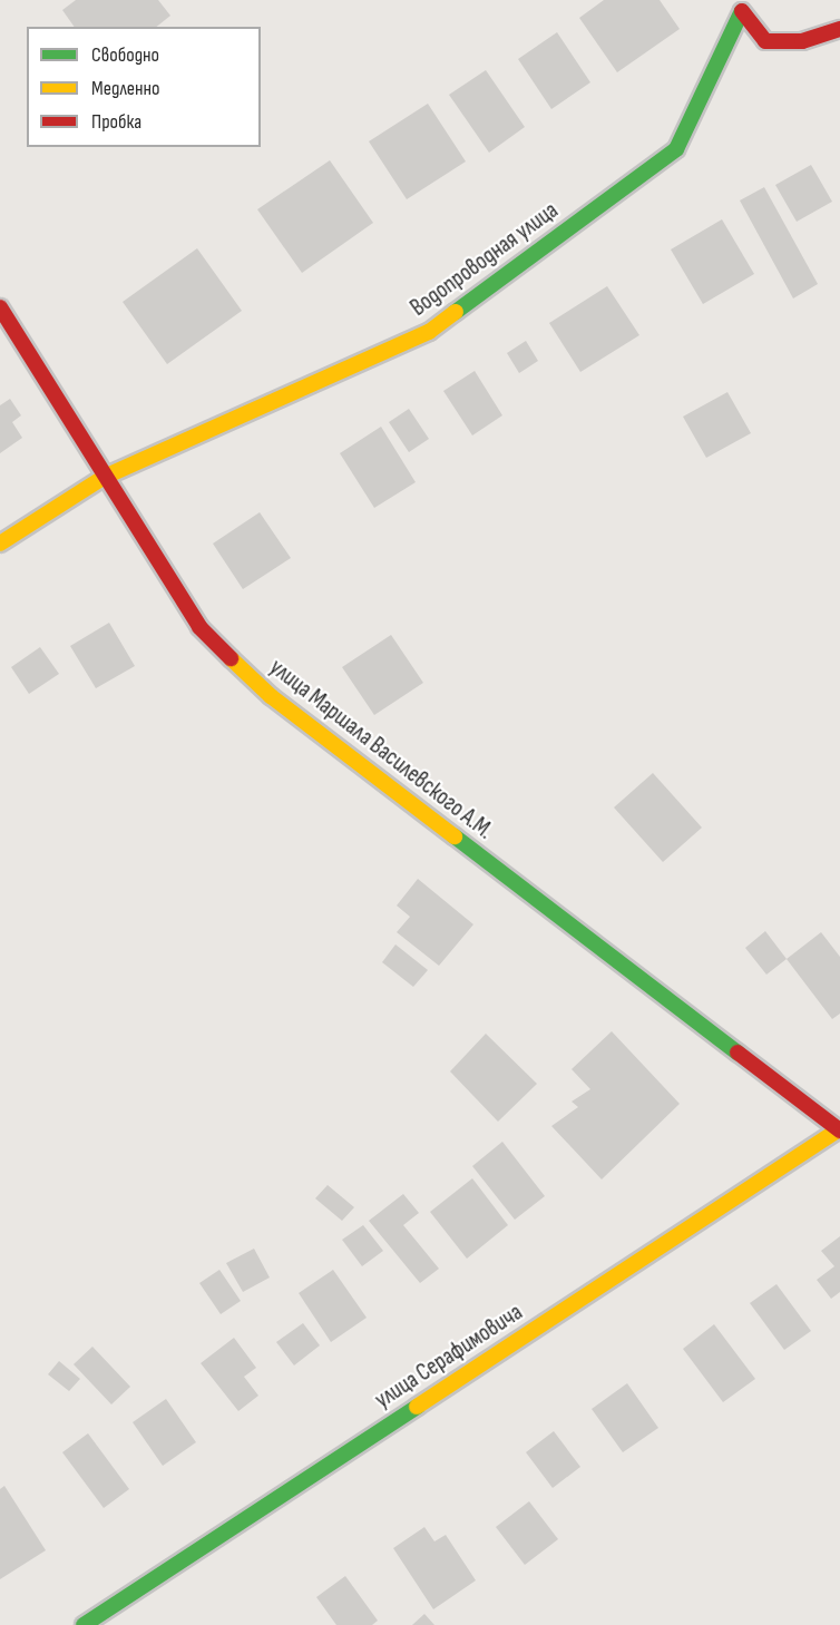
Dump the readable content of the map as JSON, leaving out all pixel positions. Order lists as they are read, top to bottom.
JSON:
{
  "streets": {
    "street": ["Водопроводная улица", "улица Маршала Василевского А.М.", "улица Серафимовича"]
  },
  "crossings": [
    ["Водопроводная улица", "улица Маршала Василевского А.М."],
    ["улица Маршала Василевского А.М.", "улица Серафимовича"]
  ],
  "legend": ["Свободно", "Медленно", "Пробка"]
}
